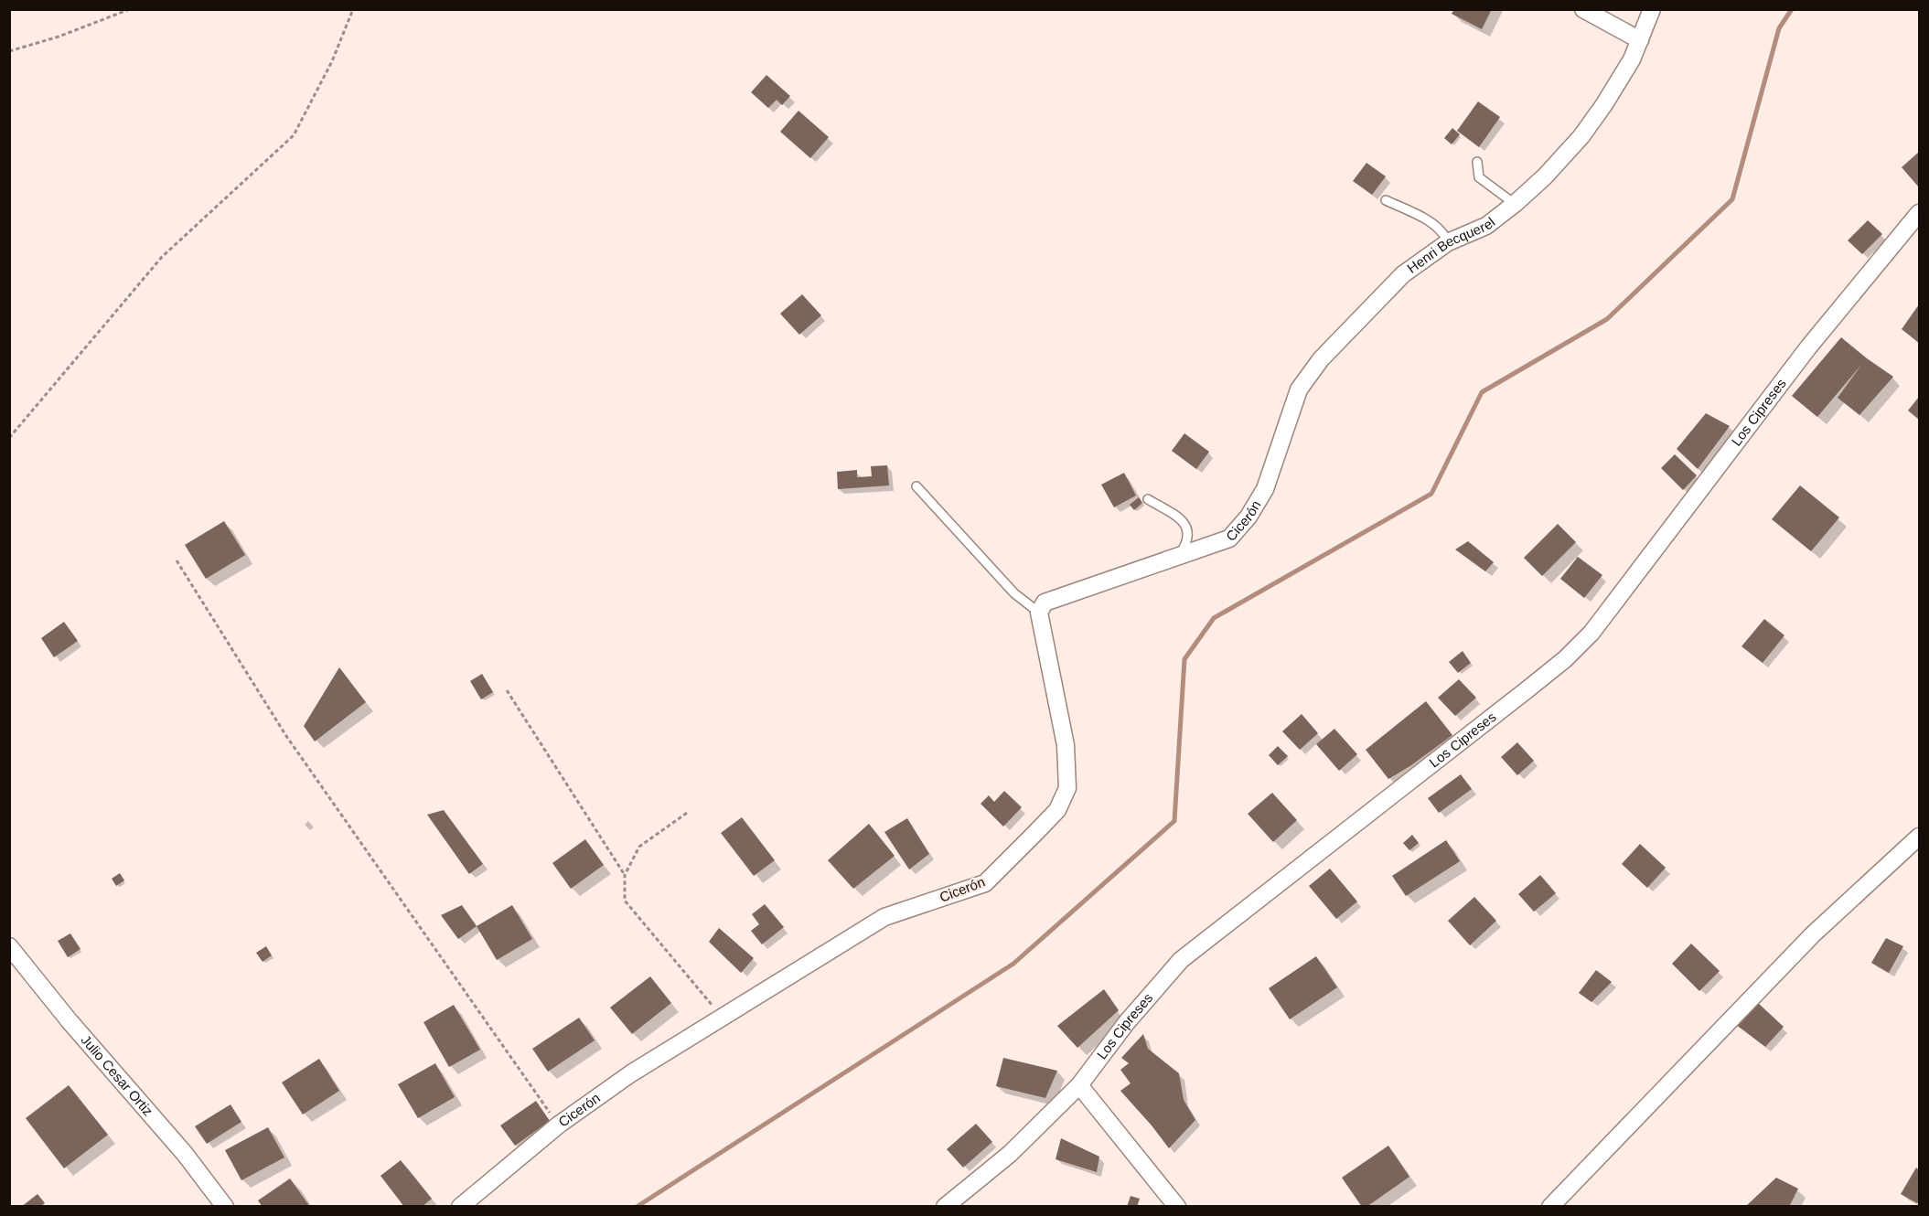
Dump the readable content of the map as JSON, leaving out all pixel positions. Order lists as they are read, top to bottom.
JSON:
{
  "streets": {
    "street": [
      "Henri Becquerel",
      "Los Cipreses",
      "Cicerón",
      "Julio Cesar Ortiz"
    ]
  },
  "crossings": [
    ["Henri Becquerel", "Cicerón"]
  ]
}
